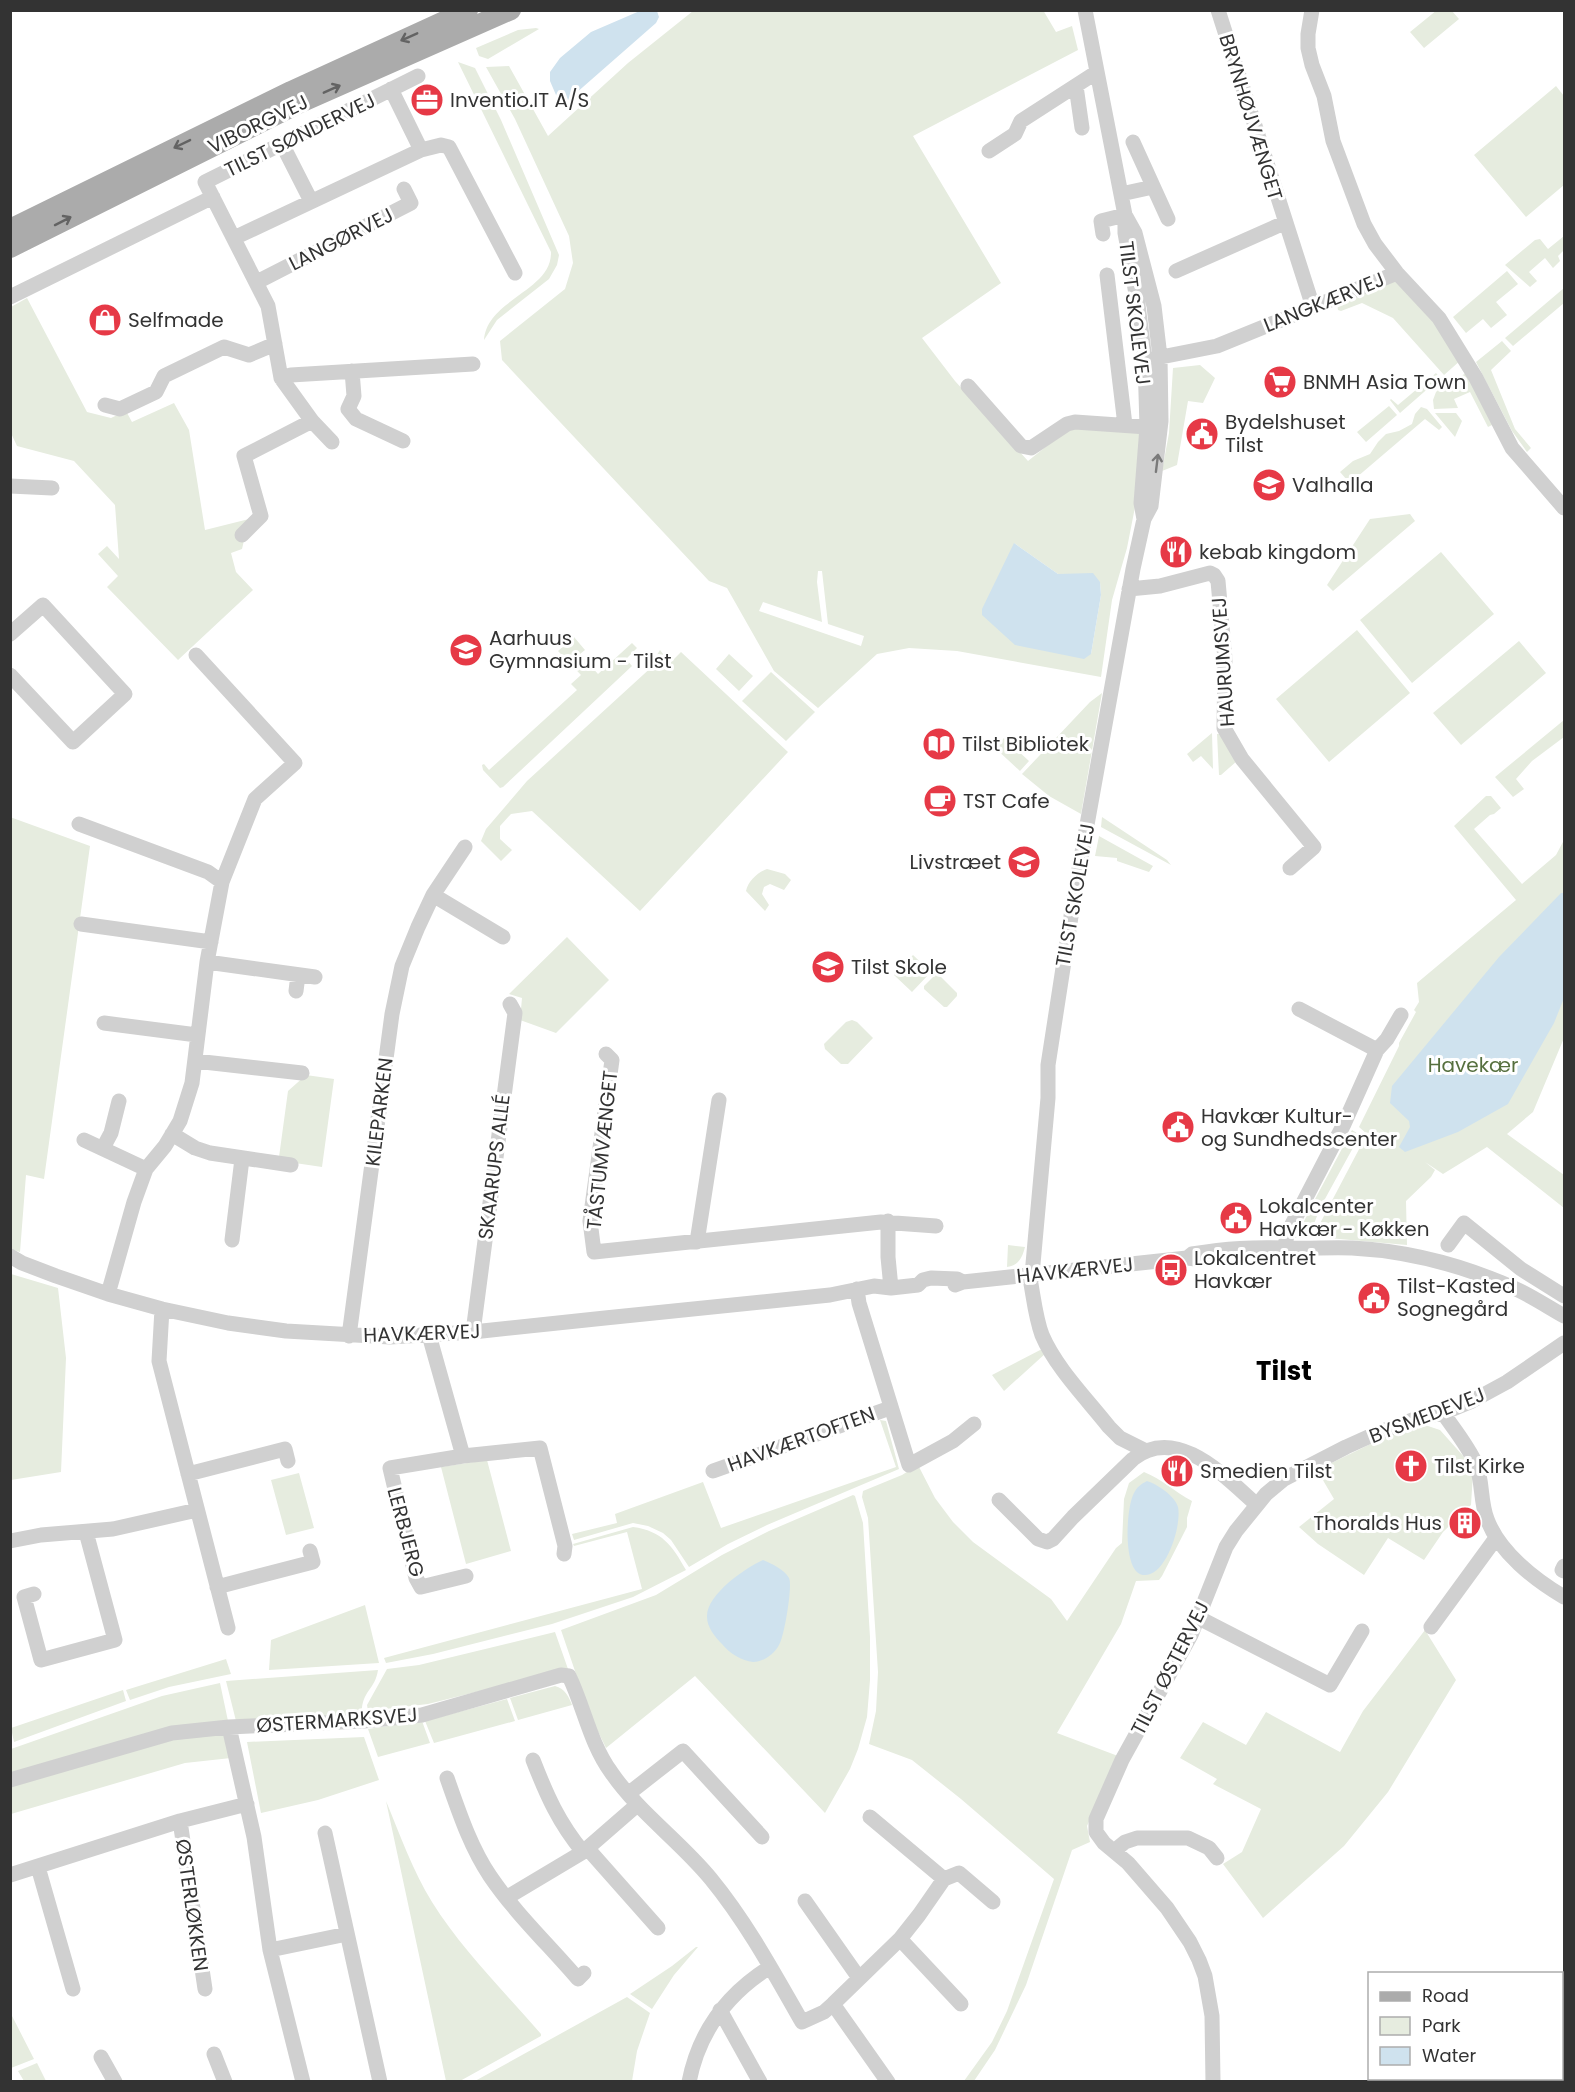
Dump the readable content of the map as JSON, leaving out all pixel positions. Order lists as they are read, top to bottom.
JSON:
{
  "streets": {
    "main road": ["VIBORGVEJ"],
    "street": [
      "BRYNHØJVÆNGET",
      "TILST SØNDERVEJ",
      "LANGØRVEJ",
      "LANGKÆRVEJ",
      "TILST SKOLEVEJ",
      "HAURUMSVEJ",
      "KILEPARKEN",
      "TÅSTUMVÆNGET",
      "SKAARUPS ALLÉ",
      "HAVKÆRVEJ",
      "BYSMEDEVEJ",
      "HAVKÆRTOFTEN",
      "LERBJERG",
      "TILST ØSTERVEJ",
      "ØSTERMARKSVEJ",
      "ØSTERLØKKEN"
    ]
  },
  "crossings": [
    ["BRYNHØJVÆNGET", "LANGKÆRVEJ"],
    ["LANGKÆRVEJ", "TILST SKOLEVEJ"],
    ["TILST SKOLEVEJ", "HAURUMSVEJ"],
    ["TILST SKOLEVEJ", "HAVKÆRVEJ"],
    ["KILEPARKEN", "HAVKÆRVEJ"],
    ["SKAARUPS ALLÉ", "HAVKÆRVEJ"],
    ["HAVKÆRVEJ", "HAVKÆRTOFTEN"],
    ["BYSMEDEVEJ", "TILST ØSTERVEJ"]
  ],
  "districts": ["Tilst"],
  "parks": ["Havekær"],
  "places": {
    "office": ["Inventio.IT A/S"],
    "shop": ["Selfmade"],
    "supermarket": ["BNMH Asia Town"],
    "public building": [
      "Bydelshuset Tilst",
      "Havkær Kultur- og Sundhedscenter",
      "Lokalcenter Havkær - Køkken",
      "Tilst-Kasted Sognegård"
    ],
    "school or university": [
      "Valhalla",
      "Aarhuus Gymnasium - Tilst",
      "Livstræet",
      "Tilst Skole"
    ],
    "restaurant": ["kebab kingdom", "Smedien Tilst"],
    "library": ["Tilst Bibliotek"],
    "cafe": ["TST Cafe"],
    "bus stop": ["Lokalcentret Havkær"],
    "church": ["Tilst Kirke"],
    "building": ["Thoralds Hus"]
  },
  "legend": ["Road", "Park", "Water"]
}
